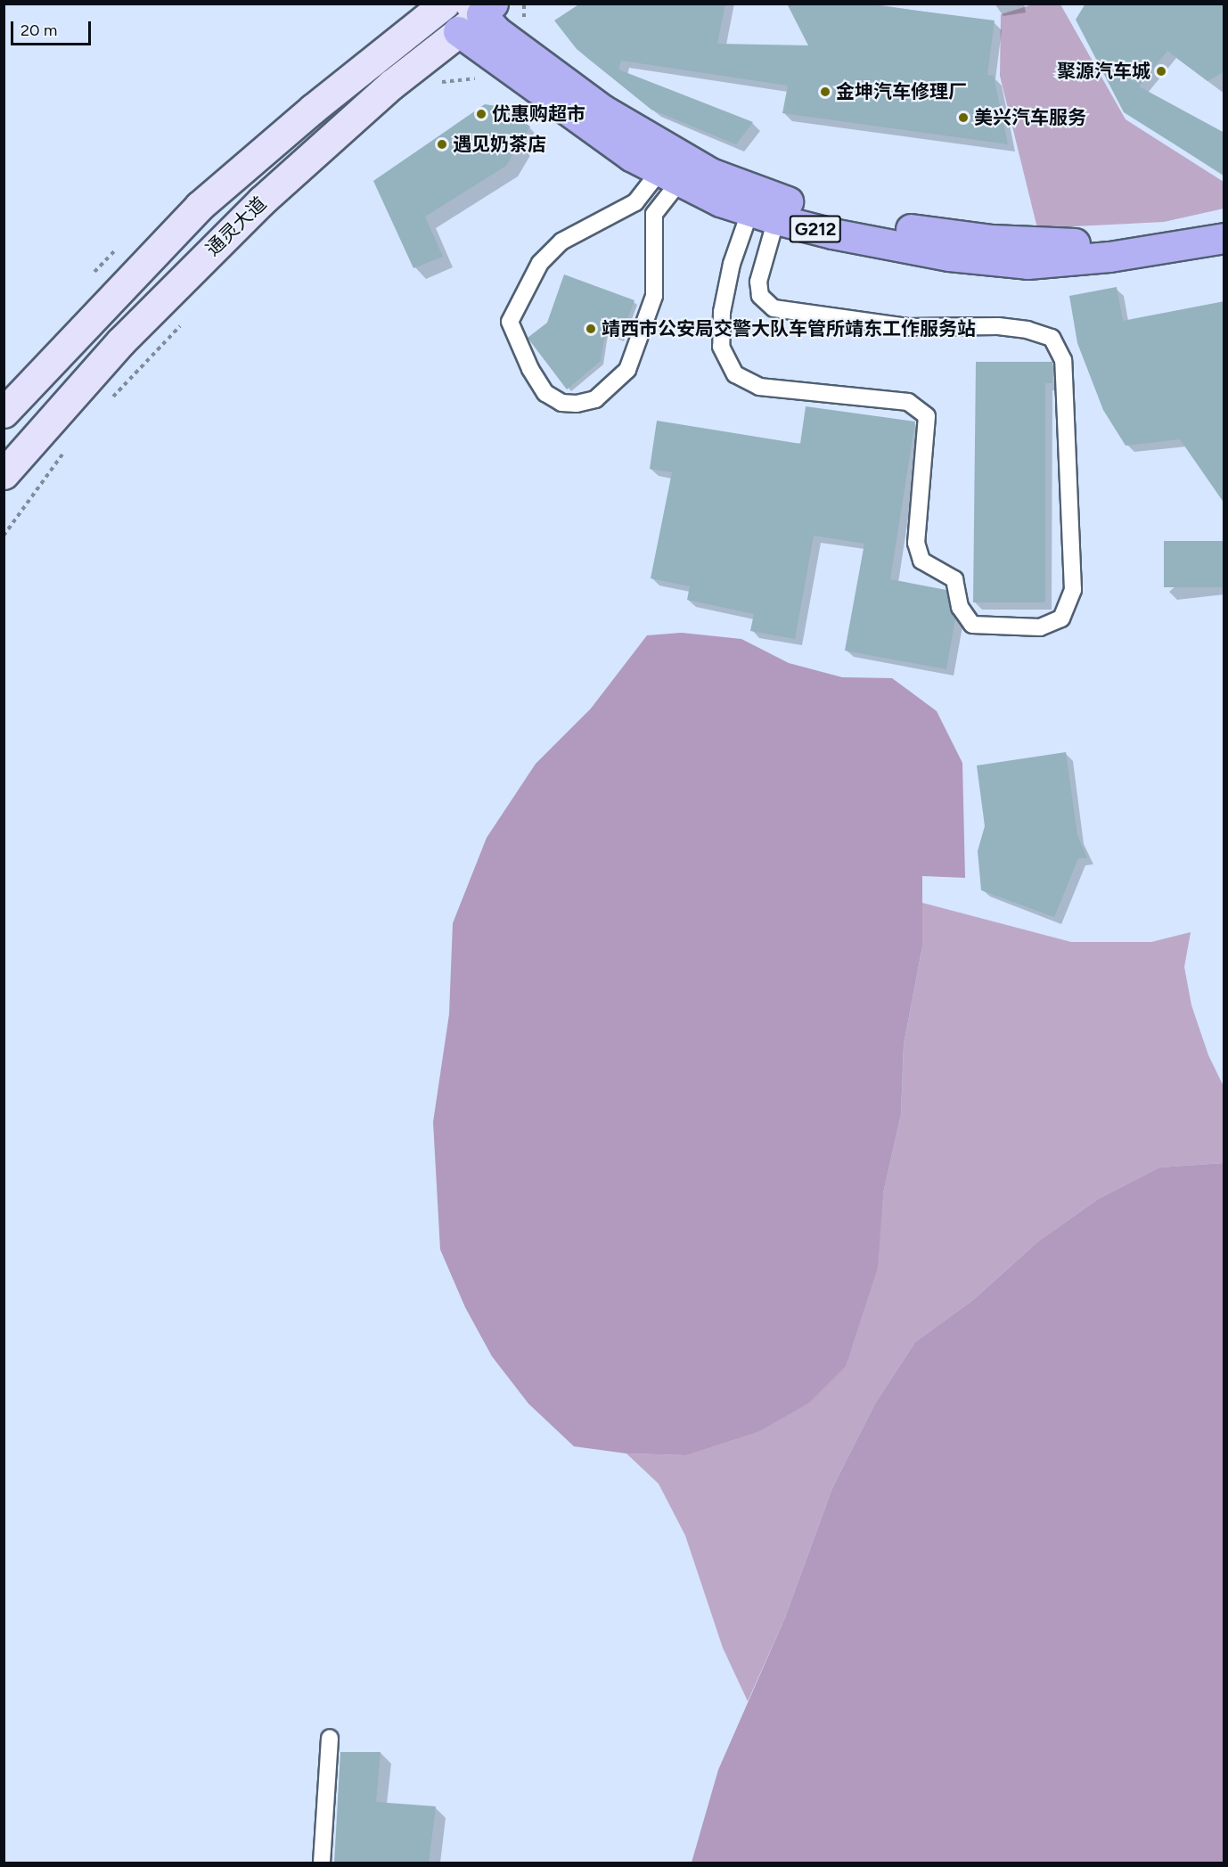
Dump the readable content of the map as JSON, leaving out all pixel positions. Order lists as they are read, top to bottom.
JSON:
{
  "streets": {
    "highway": ["G212"],
    "main road": ["通灵大道"]
  },
  "crossings": [
    ["通灵大道", "G212"]
  ],
  "places": [
    "聚源汽车城",
    "金坤汽车修理厂",
    "优惠购超市",
    "美兴汽车服务",
    "遇见奶茶店",
    "靖西市公安局交警大队车管所靖东工作服务站"
  ],
  "scale_bar": "20 m"
}
